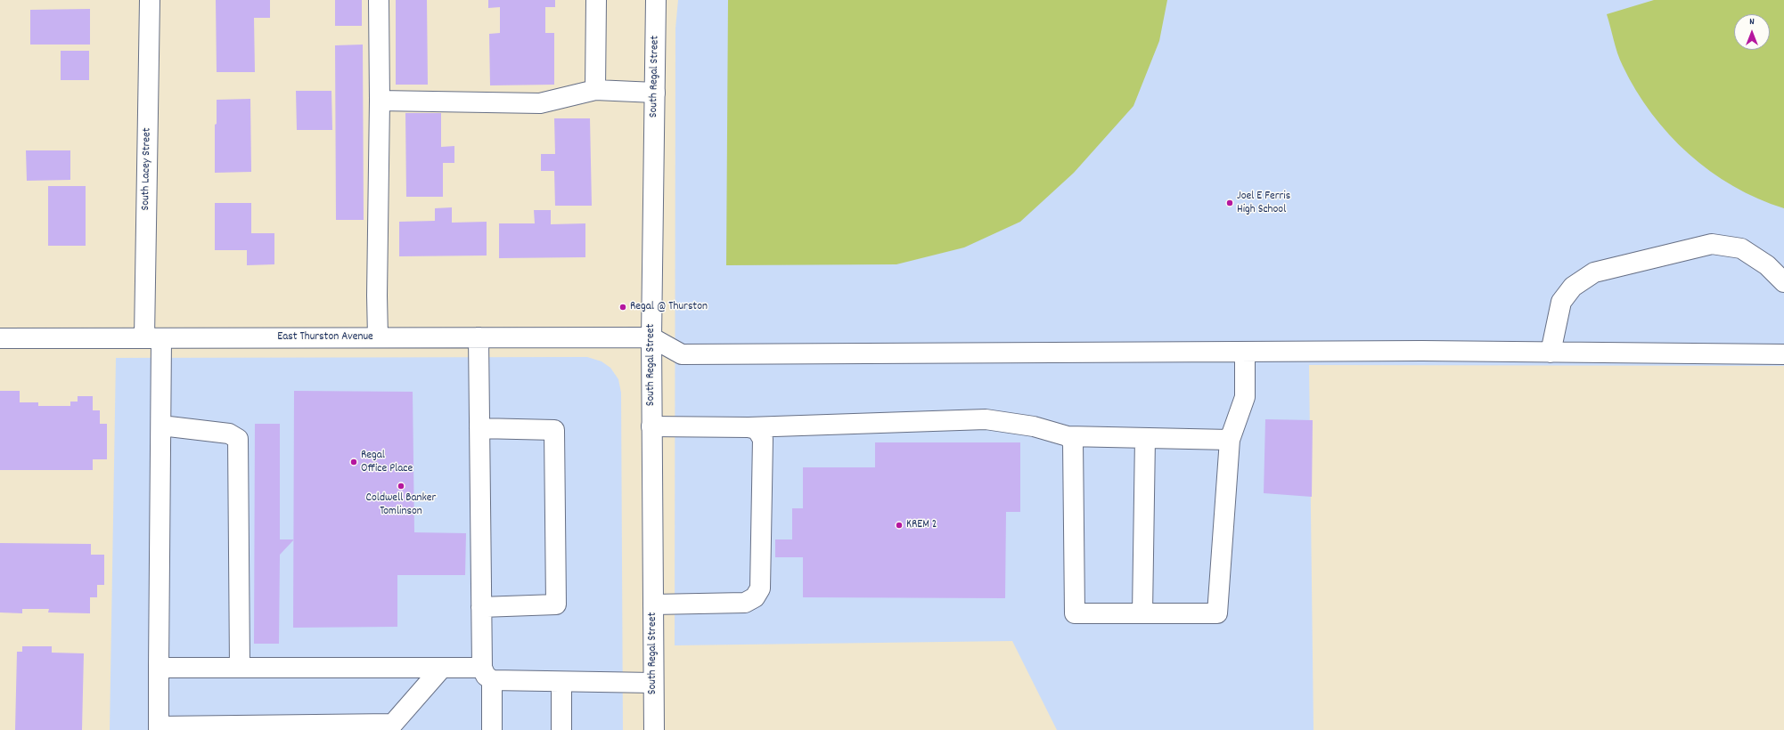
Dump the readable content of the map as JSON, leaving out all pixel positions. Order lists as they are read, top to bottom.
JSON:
{
  "streets": {
    "street": ["South Regal Street", "South Lacey Street", "East Thurston Avenue"]
  },
  "crossings": [
    ["South Regal Street", "East Thurston Avenue"],
    ["South Lacey Street", "East Thurston Avenue"]
  ],
  "places": [
    "Joel E Ferris High School",
    "Regal @ Thurston",
    "Regal Office Place",
    "Coldwell Banker Tomlinson",
    "KREM 2"
  ],
  "north": "top"
}
